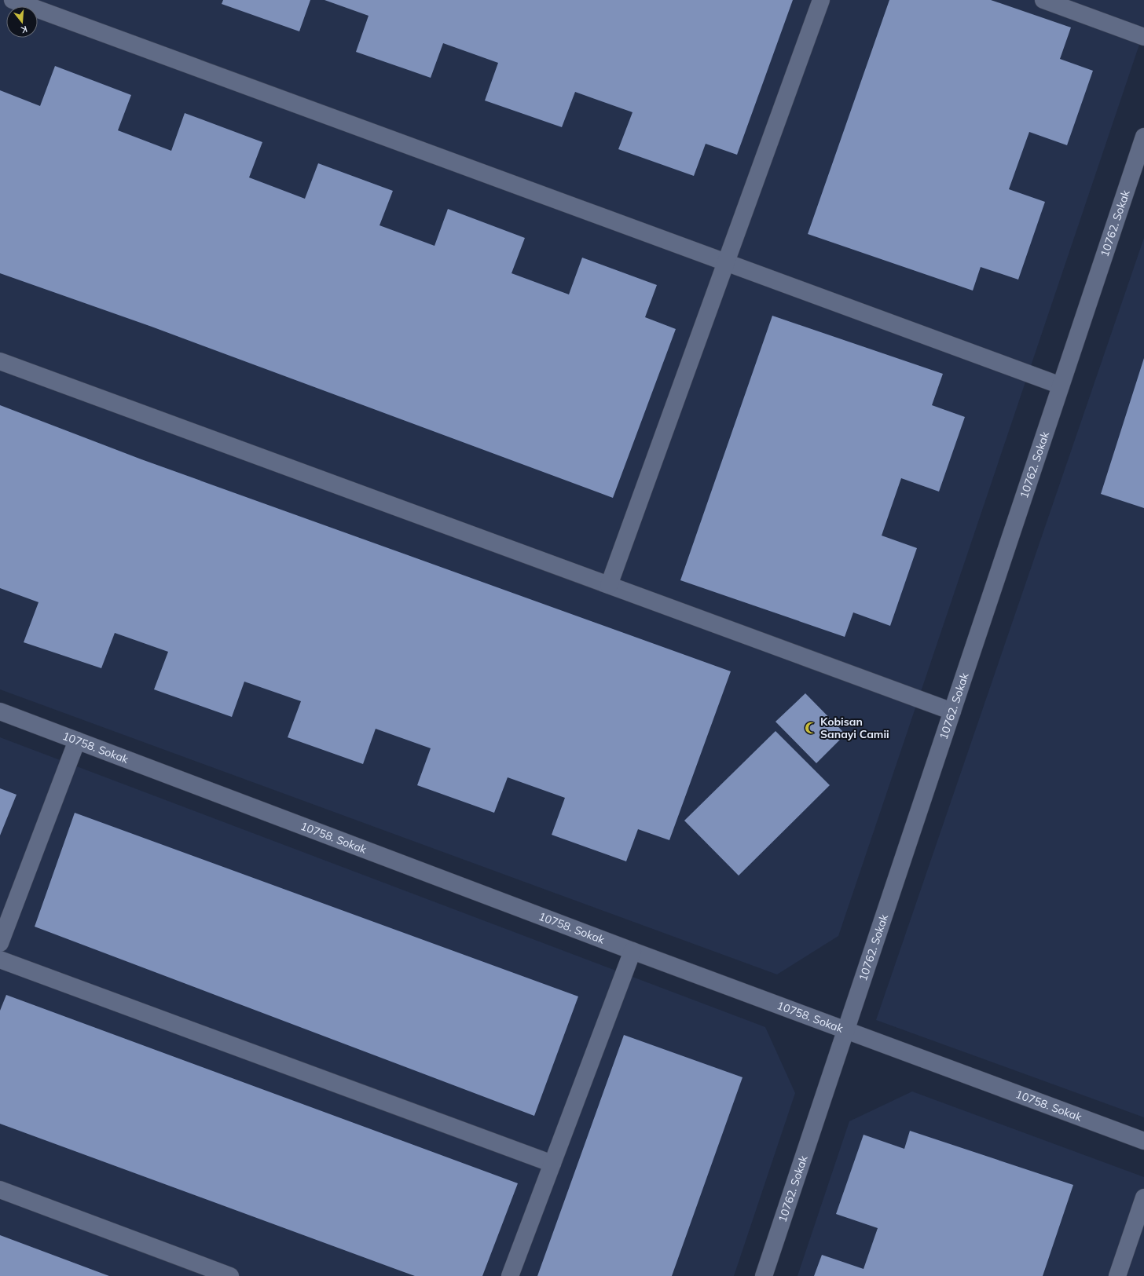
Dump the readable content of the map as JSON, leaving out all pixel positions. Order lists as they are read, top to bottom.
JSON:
{
  "streets": {
    "street": ["10762. Sokak", "10758. Sokak"]
  },
  "crossings": [
    ["10762. Sokak", "10758. Sokak"]
  ],
  "places": {
    "mosque": ["Kobisan Sanayi Camii"]
  },
  "north": "bottom"
}
